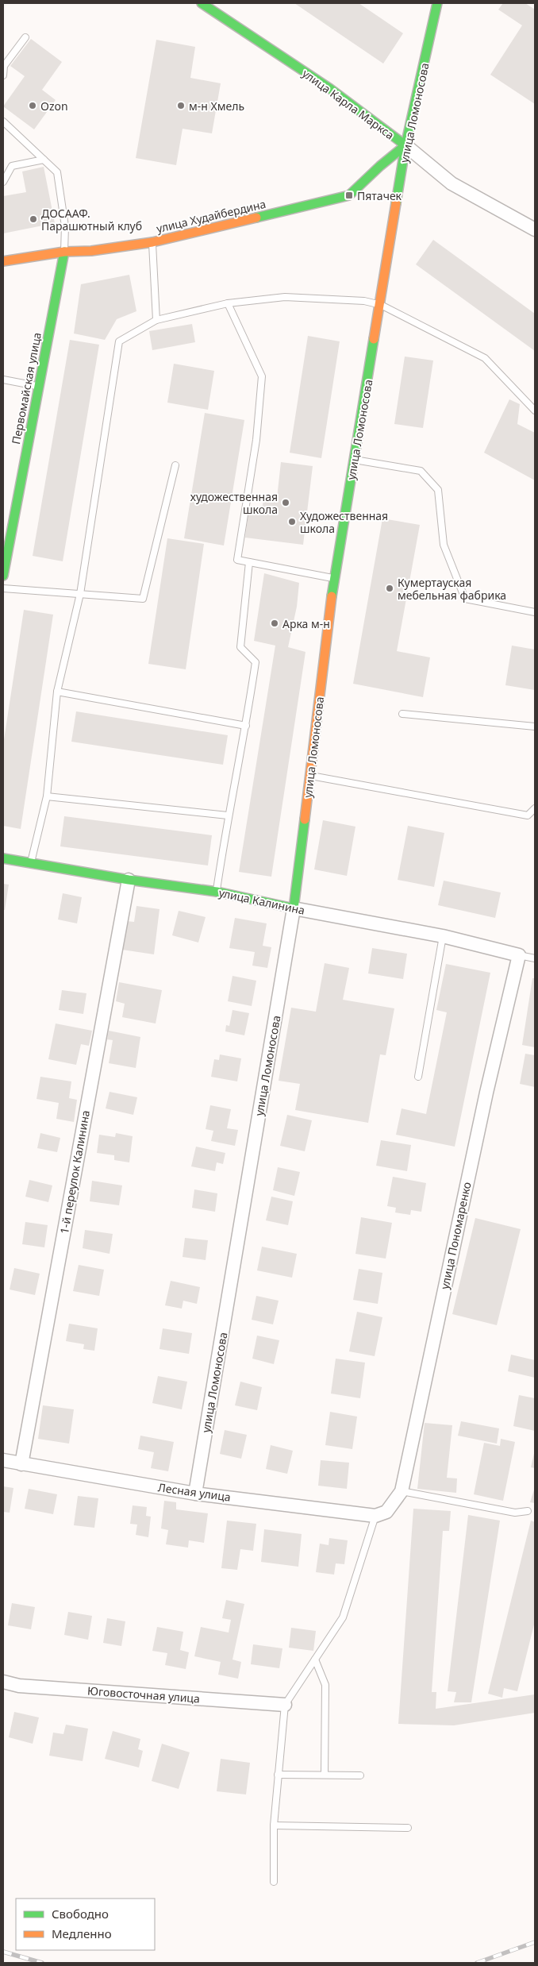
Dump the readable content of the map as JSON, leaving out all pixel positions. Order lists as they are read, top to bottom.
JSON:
{
  "streets": {
    "street": [
      "улица Карла Маркса",
      "улица Ломоносова",
      "улица Худайбердина",
      "Первомайская улица",
      "улица Калинина",
      "1-й переулок Калинина",
      "улица Пономаренко",
      "Лесная улица",
      "Юговосточная улица"
    ]
  },
  "crossings": [
    ["улица Карла Маркса", "улица Ломоносова"],
    ["улица Карла Маркса", "улица Худайбердина"],
    ["улица Ломоносова", "улица Худайбердина"],
    ["улица Ломоносова", "улица Калинина"],
    ["улица Ломоносова", "Лесная улица"],
    ["улица Худайбердина", "Первомайская улица"],
    ["улица Калинина", "1-й переулок Калинина"],
    ["улица Калинина", "улица Пономаренко"],
    ["1-й переулок Калинина", "Лесная улица"],
    ["улица Пономаренко", "Лесная улица"]
  ],
  "places": {
    "other": [
      "Ozon",
      "м-н Хмель",
      "ДОСААФ. Парашютный клуб",
      "художественная школа",
      "Художественная школа",
      "Кумертауская мебельная фабрика",
      "Арка м-н"
    ],
    "transit": ["Пятачек"]
  },
  "legend": ["Свободно", "Медленно"]
}
